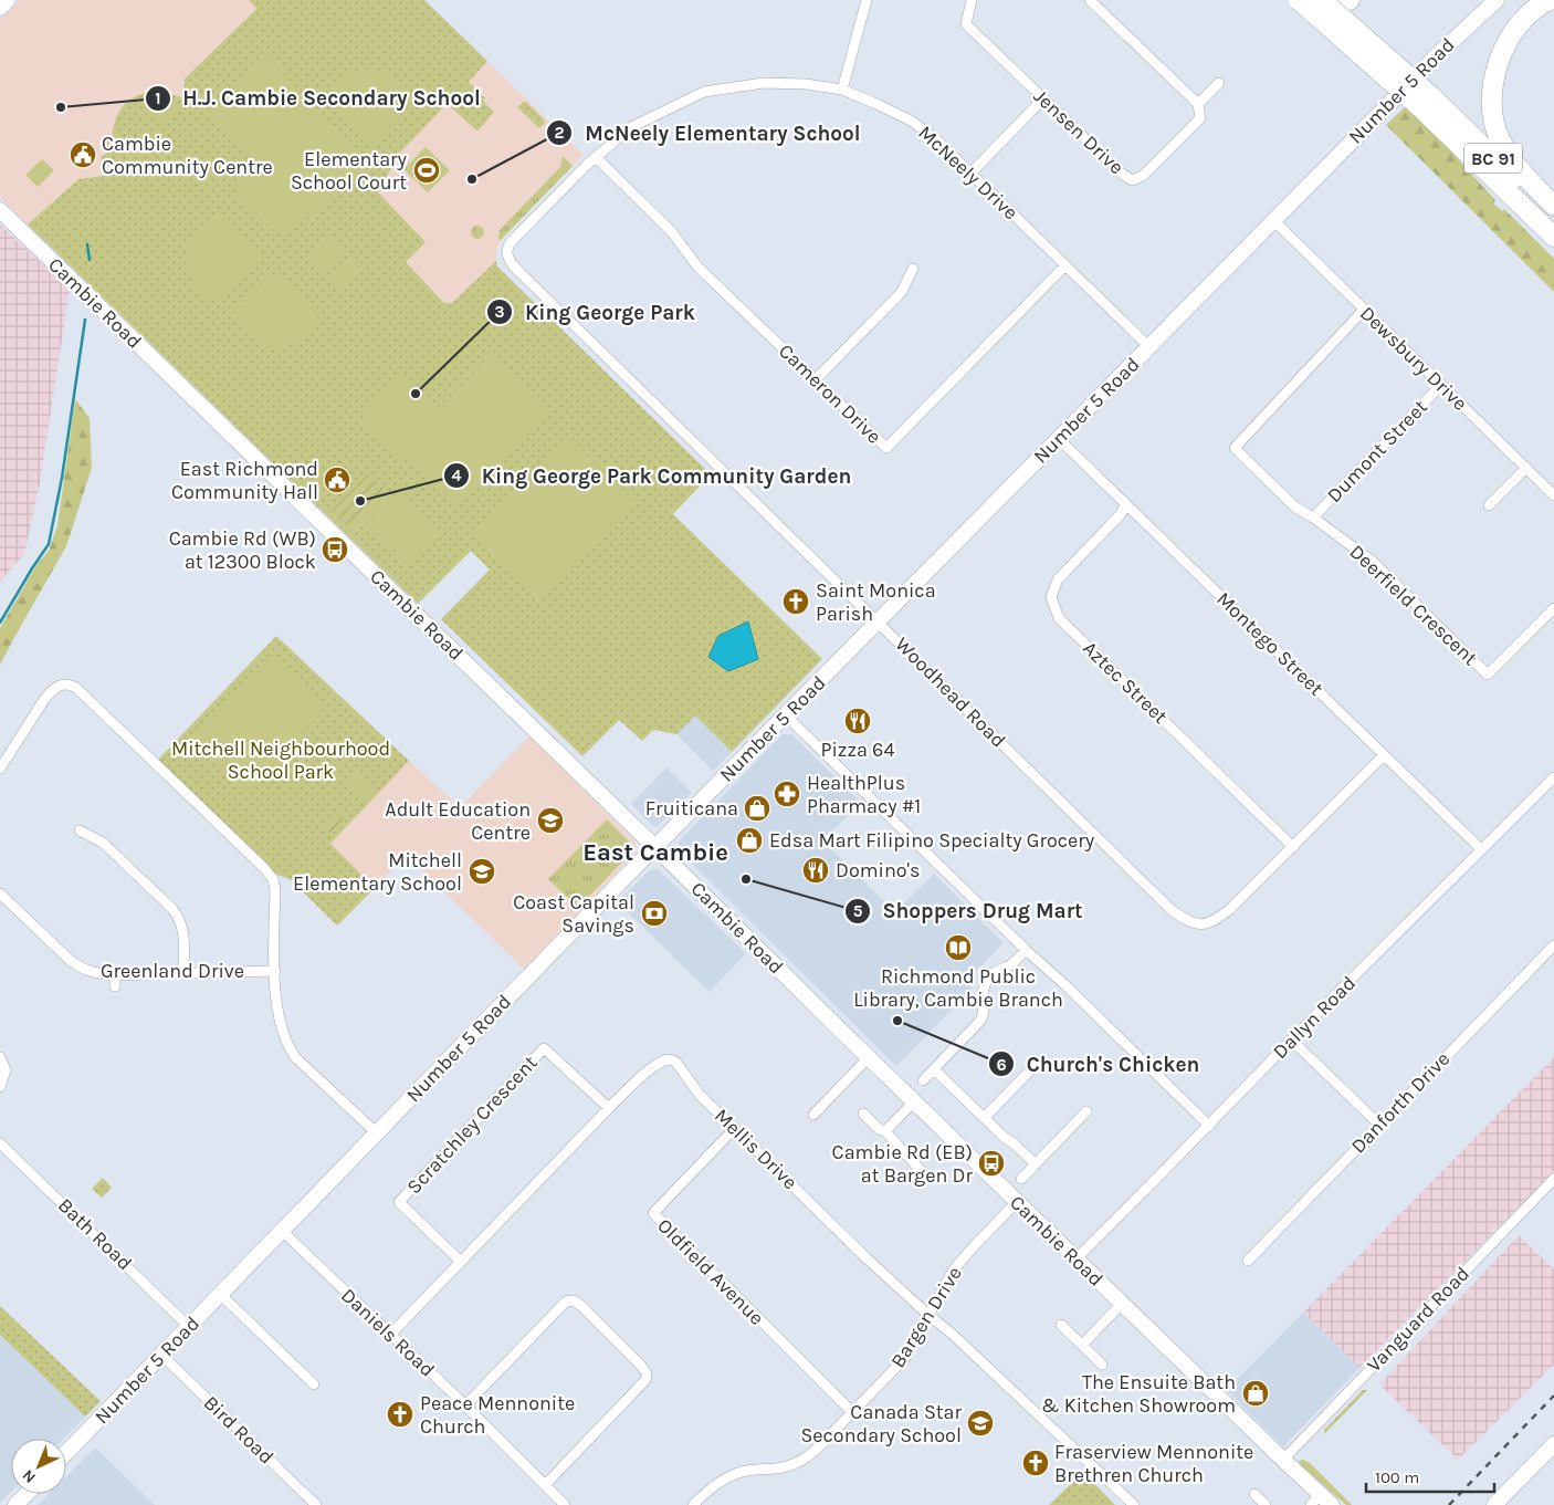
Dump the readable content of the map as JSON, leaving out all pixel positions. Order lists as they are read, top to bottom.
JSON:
{
  "streets": {
    "highway": ["BC 91"],
    "main road": ["Number 5 Road", "Cambie Road"],
    "street": [
      "Jensen Drive",
      "McNeely Drive",
      "Dewsbury Drive",
      "Cameron Drive",
      "Dumont Street",
      "Deerfield Crescent",
      "Montego Street",
      "Aztec Street",
      "Woodhead Road",
      "Greenland Drive",
      "Dallyn Road",
      "Danforth Drive",
      "Scratchley Crescent",
      "Mellis Drive",
      "Bath Road",
      "Oldfield Avenue",
      "Bargen Drive",
      "Vanguard Road",
      "Daniels Road",
      "Bird Road"
    ]
  },
  "crossings": [
    ["Number 5 Road", "McNeely Drive"],
    ["Number 5 Road", "Cambie Road"],
    ["Number 5 Road", "Dewsbury Drive"],
    ["Number 5 Road", "Montego Street"],
    ["Number 5 Road", "Woodhead Road"],
    ["Number 5 Road", "Bath Road"],
    ["Number 5 Road", "Daniels Road"],
    ["Number 5 Road", "Bird Road"],
    ["McNeely Drive", "Cameron Drive"],
    ["McNeely Drive", "Woodhead Road"],
    ["Cambie Road", "Dallyn Road"],
    ["Cambie Road", "Bargen Drive"],
    ["Cambie Road", "Vanguard Road"],
    ["Dewsbury Drive", "Dumont Street"],
    ["Dewsbury Drive", "Deerfield Crescent"],
    ["Dumont Street", "Deerfield Crescent"],
    ["Montego Street", "Aztec Street"],
    ["Montego Street", "Woodhead Road"],
    ["Montego Street", "Dallyn Road"],
    ["Aztec Street", "Woodhead Road"],
    ["Scratchley Crescent", "Mellis Drive"],
    ["Mellis Drive", "Oldfield Avenue"],
    ["Mellis Drive", "Bargen Drive"],
    ["Mellis Drive", "Daniels Road"],
    ["Oldfield Avenue", "Bargen Drive"]
  ],
  "districts": ["East Cambie"],
  "parks": ["Mitchell Neighbourhood School Park"],
  "places": {
    "other": [
      "H.J. Cambie Secondary School",
      "McNeely Elementary School",
      "King George Park",
      "King George Park Community Garden",
      "Shoppers Drug Mart",
      "Church's Chicken"
    ],
    "public building": ["Cambie Community Centre", "East Richmond Community Hall"],
    "sports": ["Elementary School Court"],
    "bus stop": ["Cambie Rd (WB) at 12300 Block", "Cambie Rd (EB) at Bargen Dr"],
    "church": ["Saint Monica Parish", "Peace Mennonite Church", "Fraserview Mennonite Brethren Church"],
    "restaurant": ["Pizza 64", "Domino's"],
    "pharmacy": ["HealthPlus Pharmacy #1"],
    "shop": ["Fruiticana", "Edsa Mart Filipino Specialty Grocery", "The Ensuite Bath & Kitchen Showroom"],
    "school or university": ["Adult Education Centre", "Mitchell Elementary School", "Canada Star Secondary School"],
    "bank": ["Coast Capital Savings"],
    "library": ["Richmond Public Library, Cambie Branch"]
  },
  "scale_bar": "100 m",
  "north": "bottom left"
}
